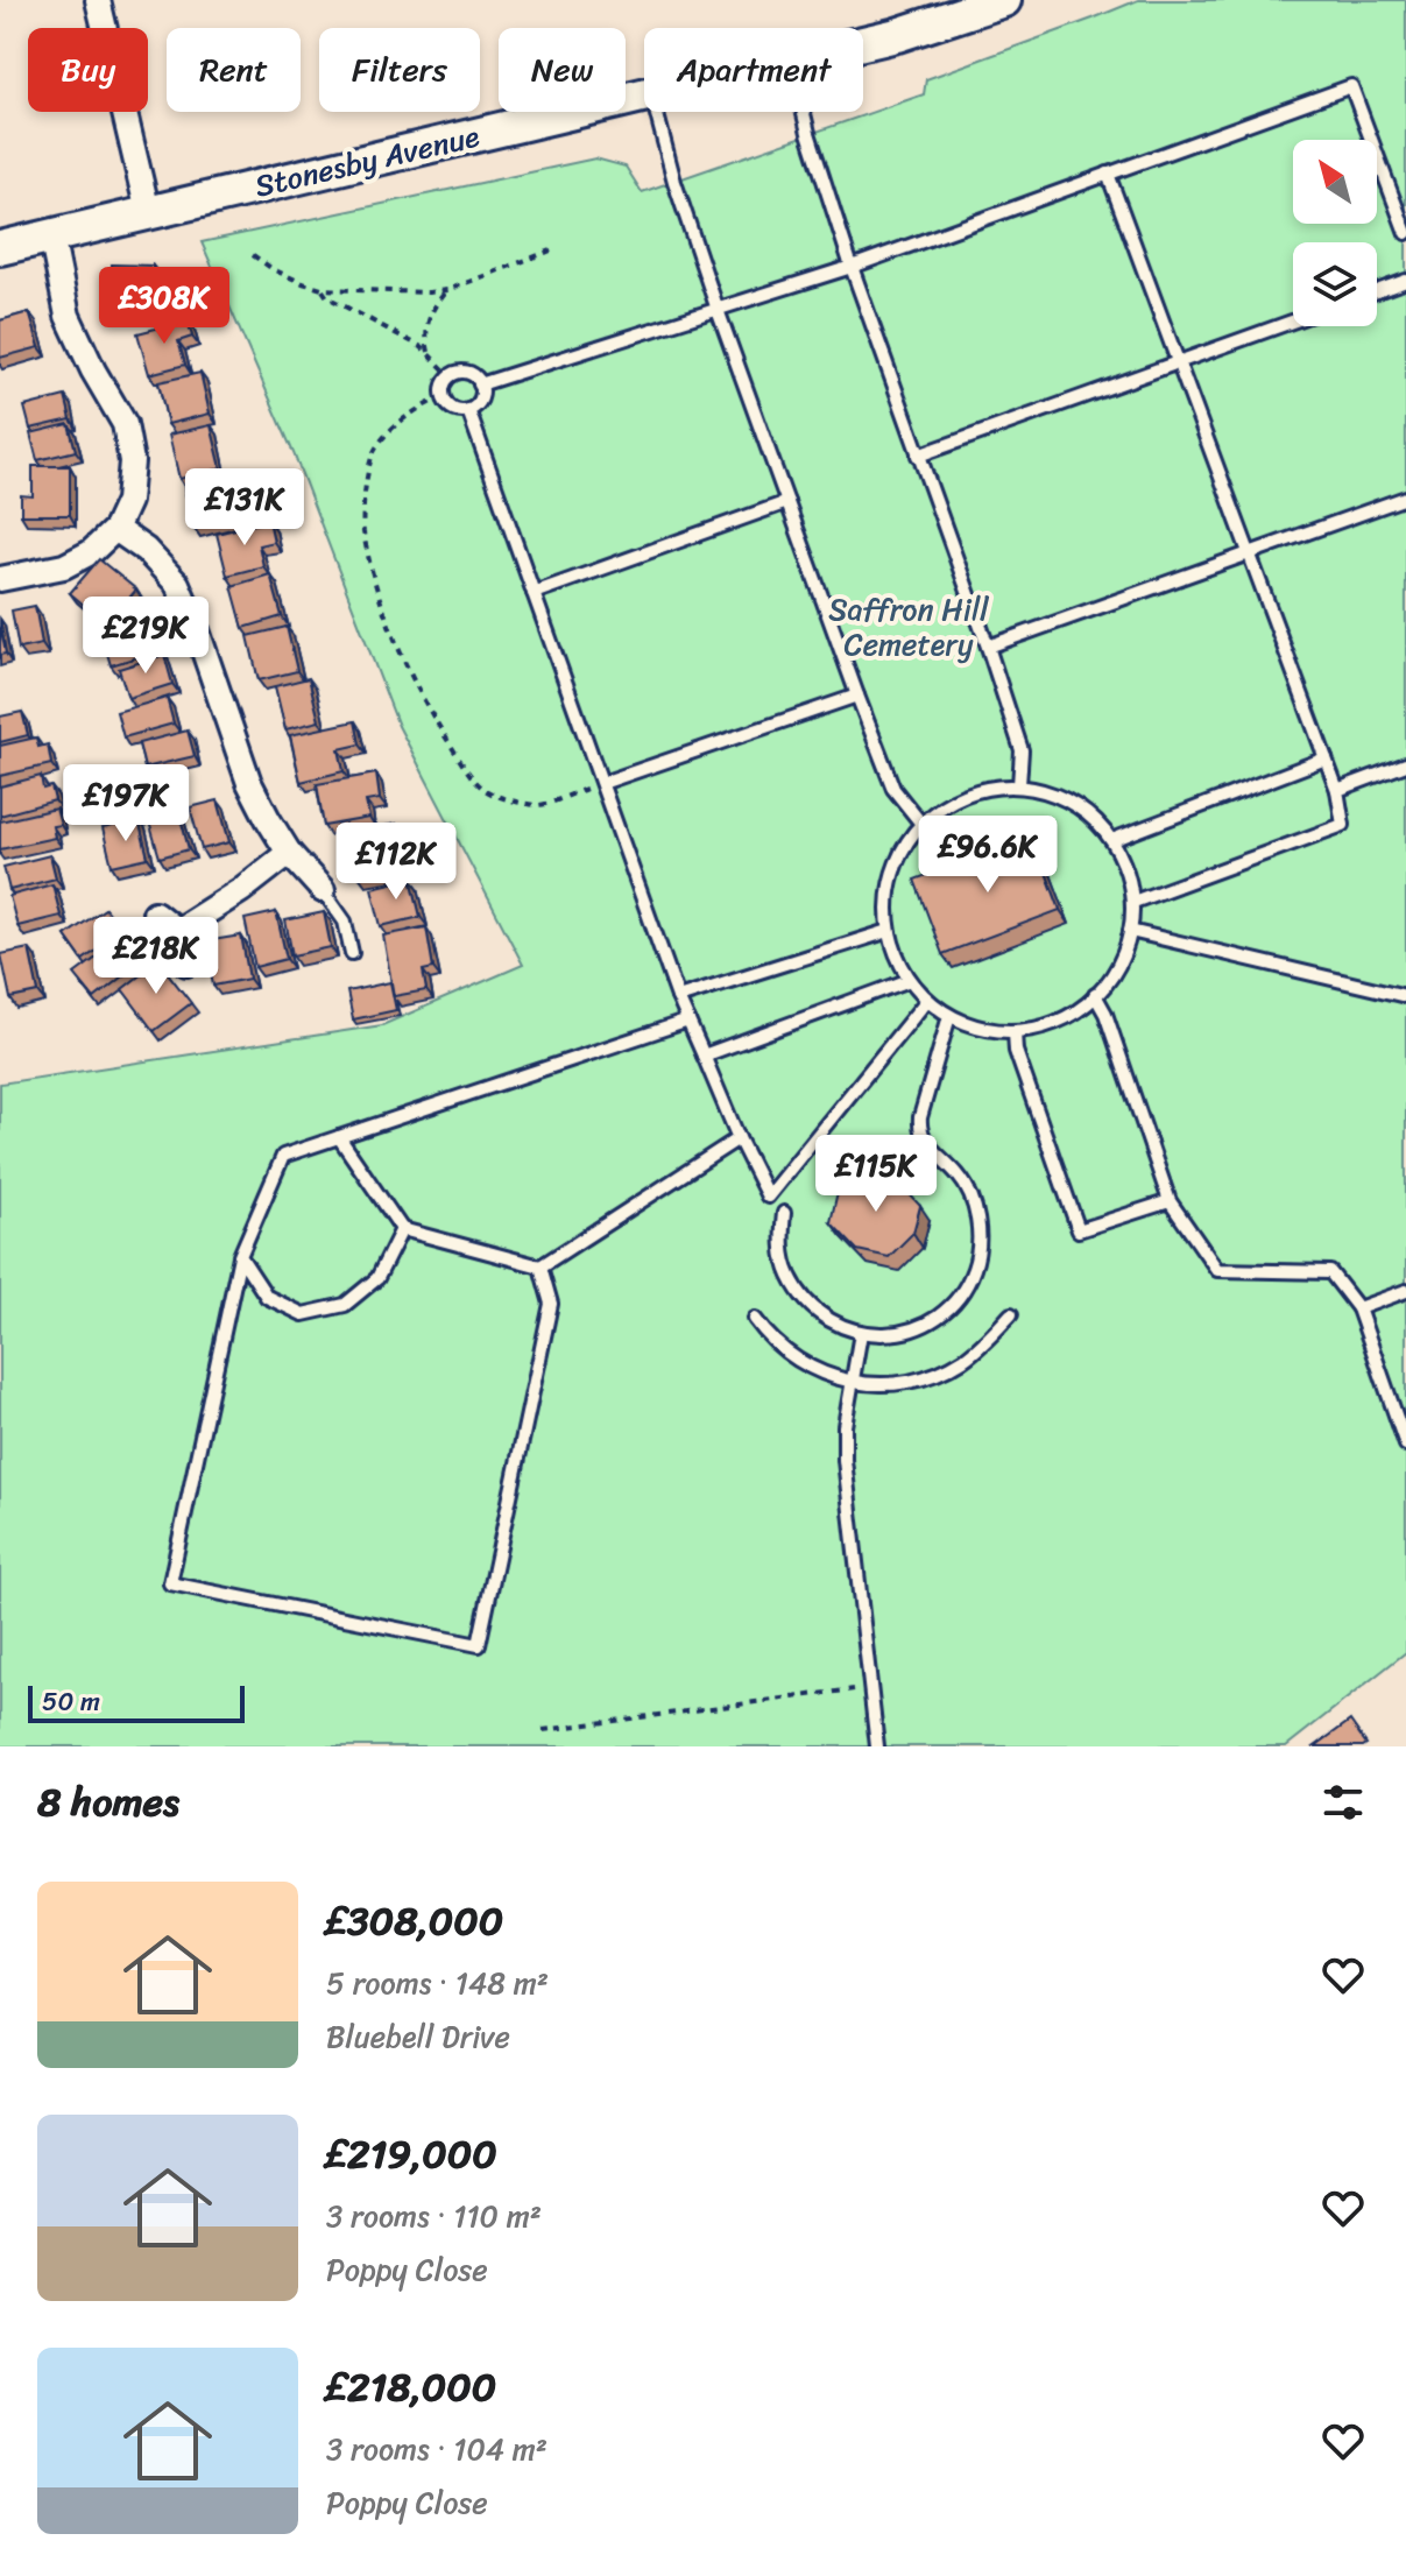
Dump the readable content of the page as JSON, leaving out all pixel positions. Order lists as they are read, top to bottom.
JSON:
{
  "streets": {
    "main road": ["Stonesby Avenue"]
  },
  "parks": ["Saffron Hill Cemetery"],
  "scale_bar": "50 m",
  "north": "top left",
  "page": {
    "chip": [
      "Buy",
      "Rent",
      "Filters",
      "New",
      "Apartment"
    ],
    "price": [
      "£308K",
      "£131K",
      "£219K",
      "£197K",
      "£96.6K",
      "£112K",
      "£218K",
      "£115K"
    ],
    "scale": "50 m",
    "heading": "8 homes",
    "list": [
      {
        "name": "£308,000",
        "note": "5 rooms · 148 m² · Bluebell Drive"
      },
      {
        "name": "£219,000",
        "note": "3 rooms · 110 m² · Poppy Close"
      },
      {
        "name": "£218,000",
        "note": "3 rooms · 104 m² · Poppy Close"
      }
    ]
  }
}
